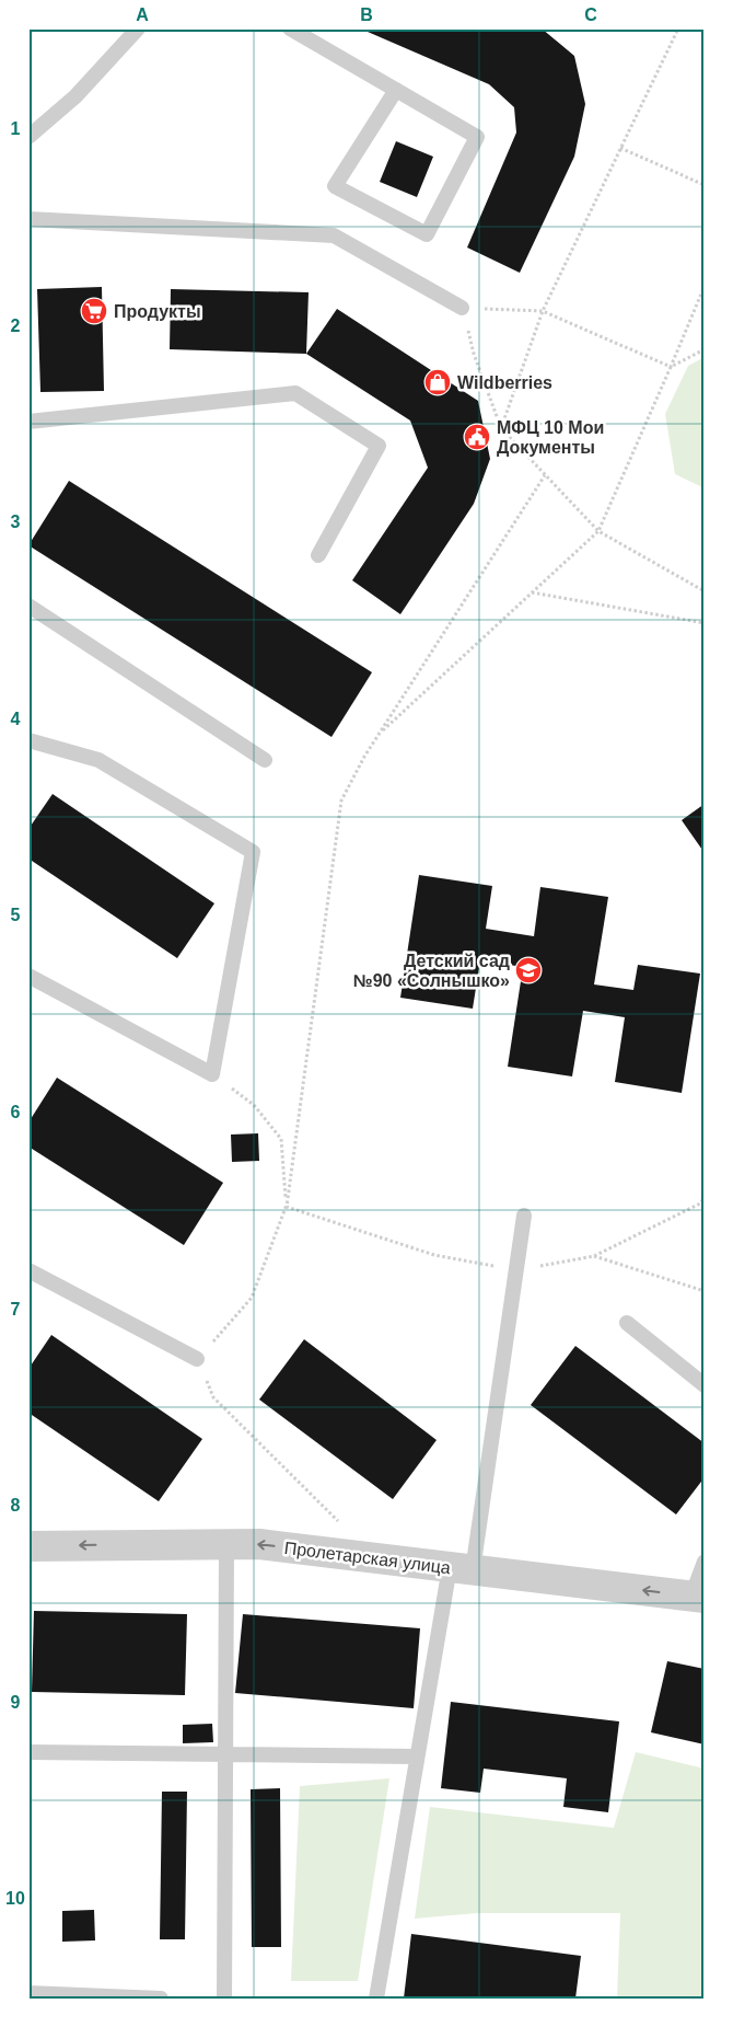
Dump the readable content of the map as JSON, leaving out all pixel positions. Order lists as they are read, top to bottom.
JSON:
{
  "streets": {
    "street": ["Пролетарская улица"]
  },
  "one_way": ["Пролетарская улица"],
  "places": {
    "supermarket": ["Продукты"],
    "shop": ["Wildberries"],
    "public building": ["МФЦ 10 Мои Документы"],
    "school or university": ["Детский сад №90 «Солнышко»"]
  },
  "grid": {
    "columns": ["A", "B", "C"],
    "rows": [
      "1",
      "2",
      "3",
      "4",
      "5",
      "6",
      "7",
      "8",
      "9",
      "10"
    ]
  }
}
